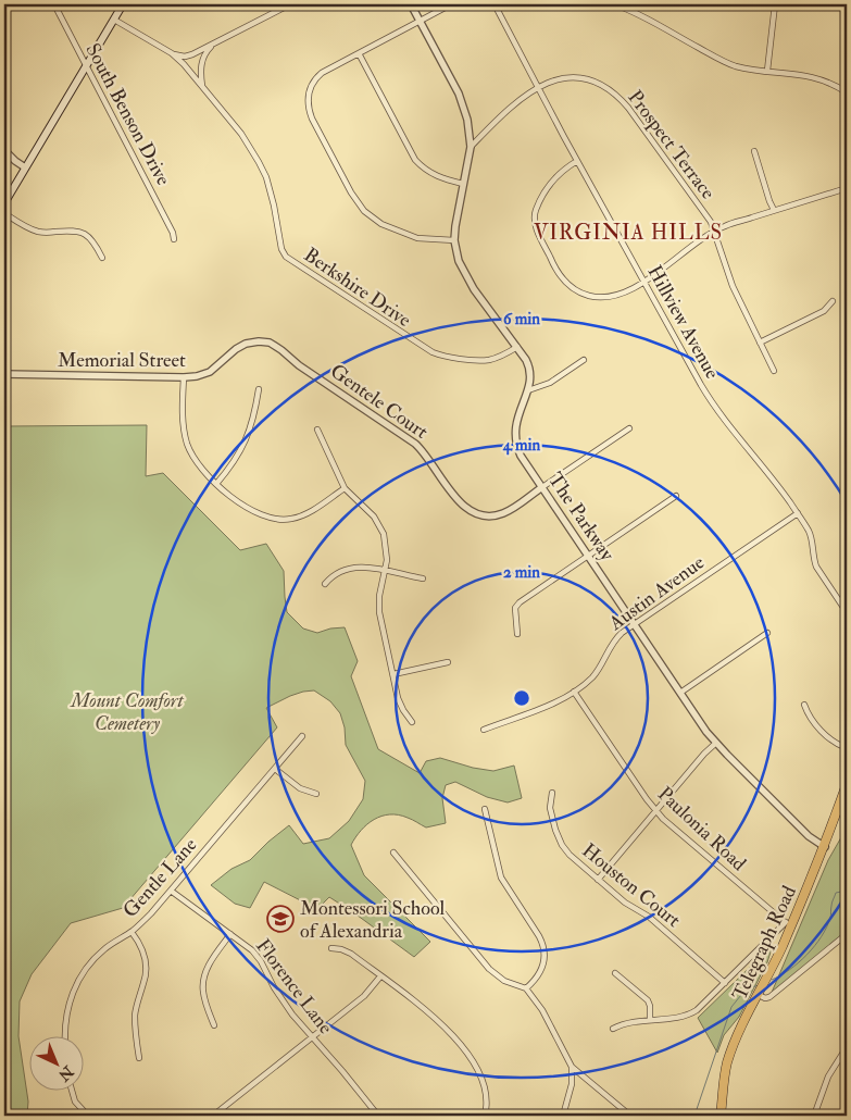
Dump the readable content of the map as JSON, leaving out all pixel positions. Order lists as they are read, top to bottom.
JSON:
{
  "streets": {
    "main road": ["Telegraph Road"],
    "street": [
      "South Benson Drive",
      "Prospect Terrace",
      "Berkshire Drive",
      "Hillview Avenue",
      "Memorial Street",
      "Gentele Court",
      "The Parkway",
      "Austin Avenue",
      "Paulonia Road",
      "Gentle Lane",
      "Houston Court",
      "Florence Lane"
    ]
  },
  "crossings": [
    ["Prospect Terrace", "Hillview Avenue"],
    ["Prospect Terrace", "The Parkway"],
    ["Berkshire Drive", "The Parkway"],
    ["Hillview Avenue", "Austin Avenue"],
    ["Memorial Street", "Gentele Court"],
    ["Gentele Court", "The Parkway"],
    ["The Parkway", "Austin Avenue"],
    ["The Parkway", "Telegraph Road"],
    ["Austin Avenue", "Paulonia Road"],
    ["Paulonia Road", "Telegraph Road"],
    ["Gentle Lane", "Florence Lane"]
  ],
  "districts": ["VIRGINIA HILLS"],
  "parks": ["Mount Comfort Cemetery"],
  "places": {
    "school or university": ["Montessori School of Alexandria"]
  },
  "north": "bottom right",
  "rings": ["6 min", "4 min", "2 min"]
}
